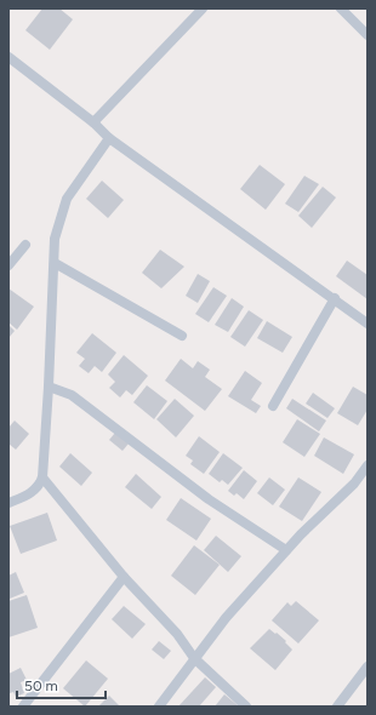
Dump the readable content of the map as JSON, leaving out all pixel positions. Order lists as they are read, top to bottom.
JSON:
{
  "scale_bar": "50 m"
}
